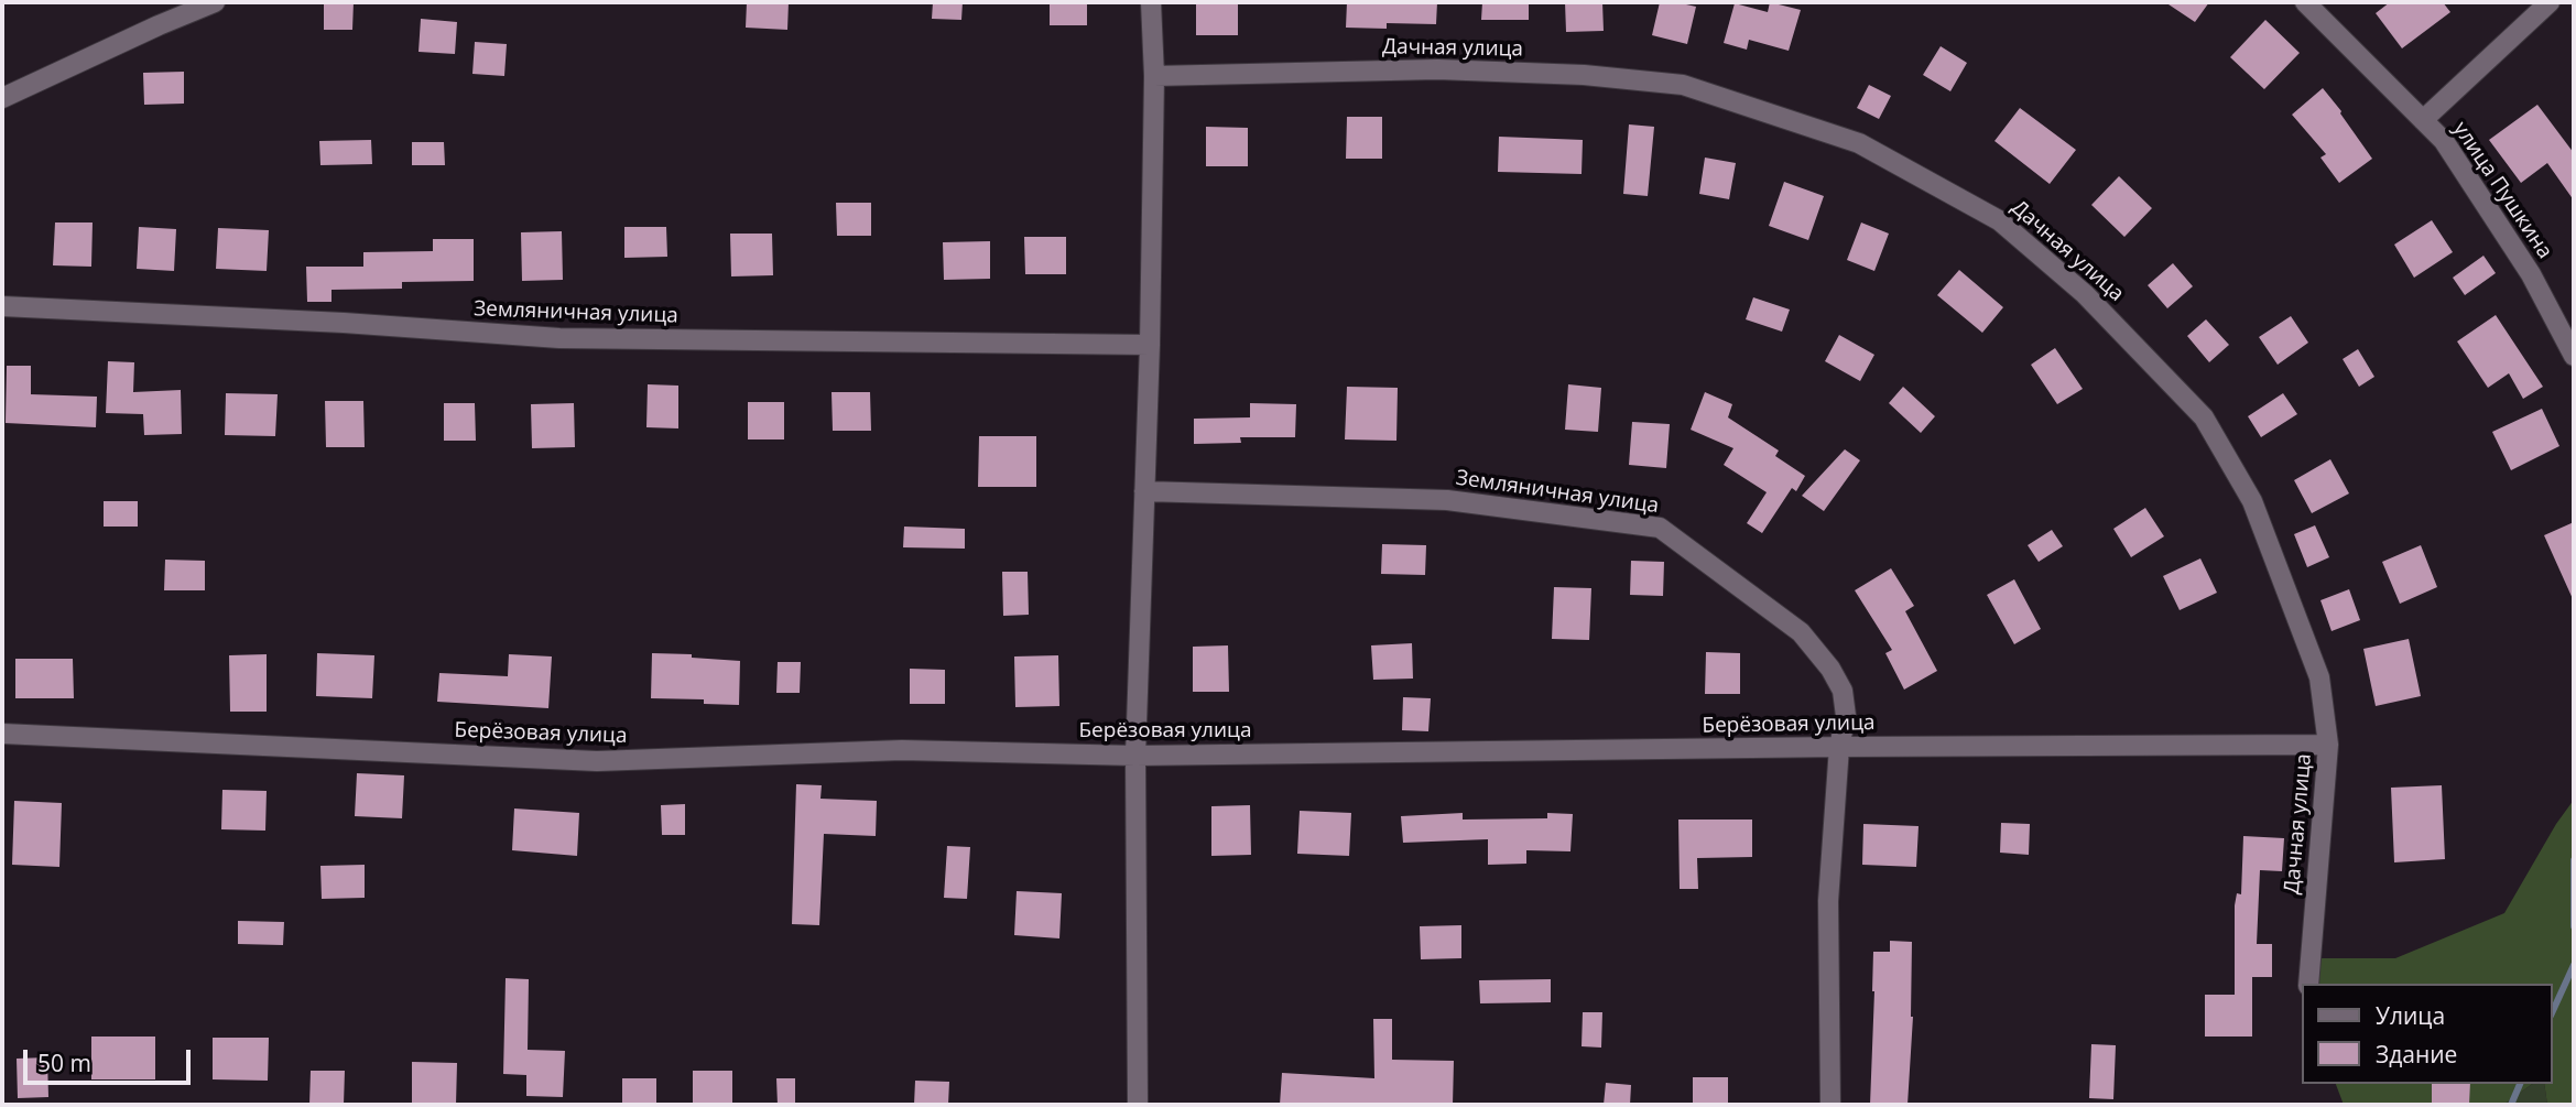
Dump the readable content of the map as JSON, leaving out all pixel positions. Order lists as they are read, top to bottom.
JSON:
{
  "streets": {
    "street": [
      "Дачная улица",
      "улица Пушкина",
      "Земляничная улица",
      "Берёзовая улица"
    ]
  },
  "crossings": [
    ["Дачная улица", "Берёзовая улица"],
    ["Земляничная улица", "Берёзовая улица"]
  ],
  "legend": ["Улица", "Здание"],
  "scale_bar": "50 m"
}
